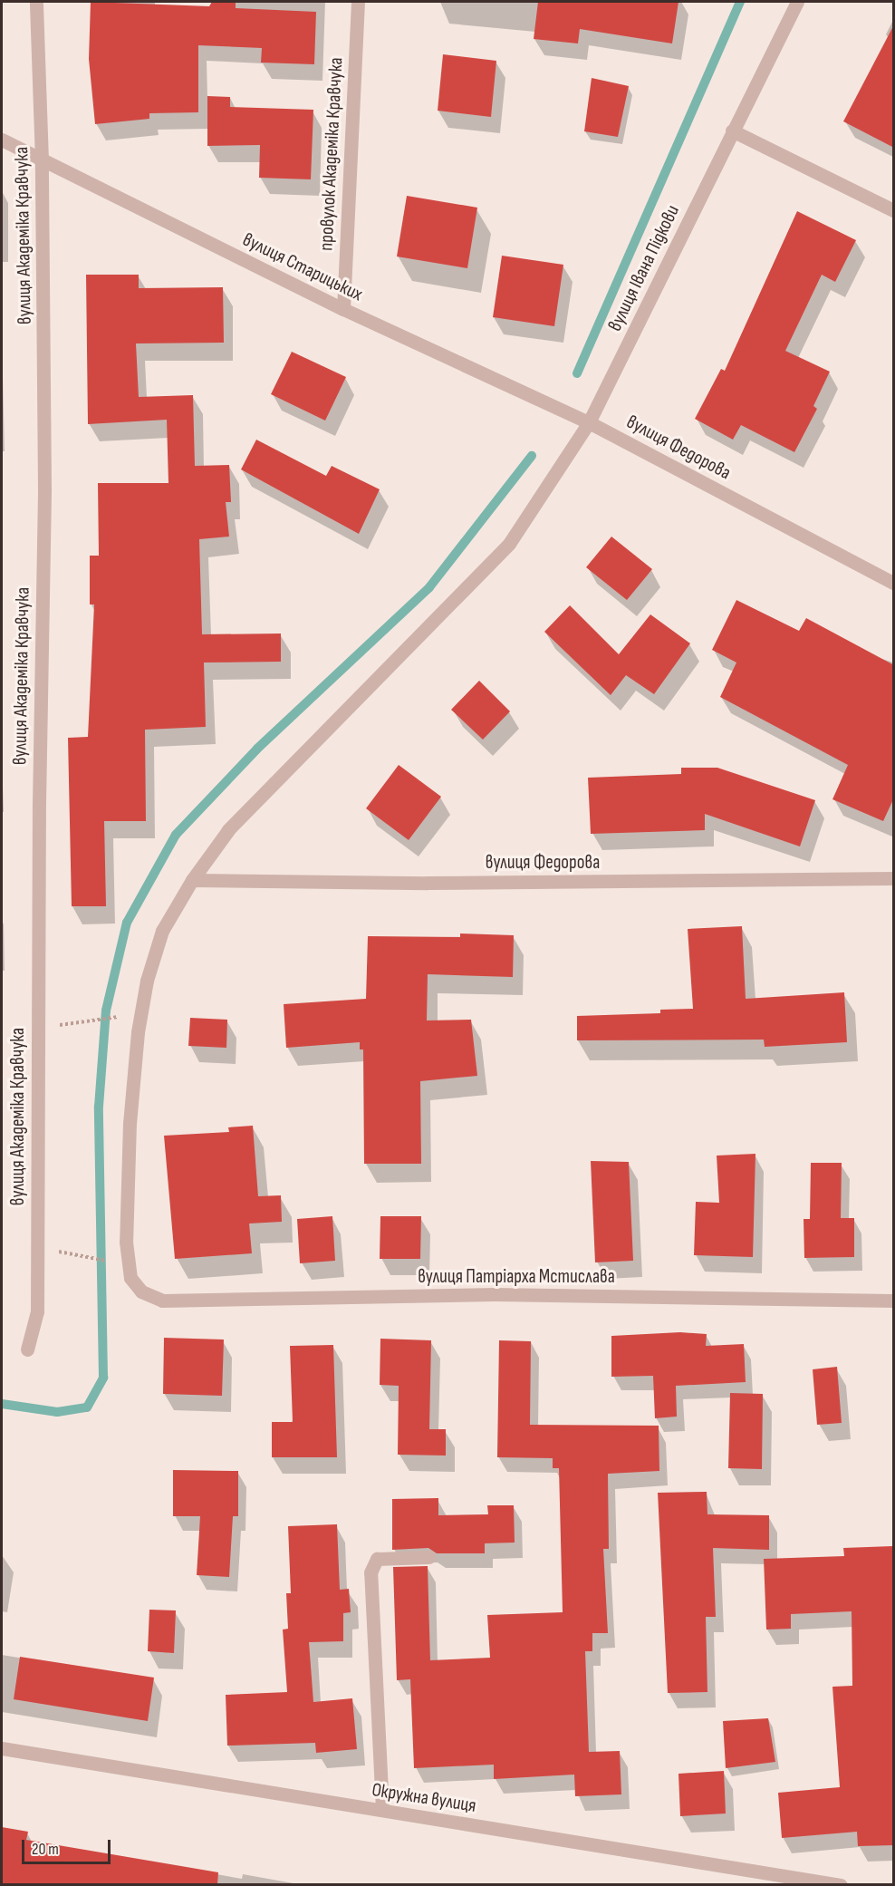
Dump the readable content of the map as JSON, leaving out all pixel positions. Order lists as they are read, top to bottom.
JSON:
{
  "streets": {
    "street": [
      "провулок Академіка Кравчука",
      "вулиця Академіка Кравчука",
      "вулиця Старицьких",
      "вулиця Івана Підкови",
      "вулиця Федорова",
      "вулиця Патріарха Мстислава",
      "Окружна вулиця"
    ]
  },
  "crossings": [
    ["провулок Академіка Кравчука", "вулиця Старицьких"],
    ["вулиця Академіка Кравчука", "вулиця Старицьких"],
    ["вулиця Старицьких", "вулиця Івана Підкови"],
    ["вулиця Старицьких", "вулиця Федорова"],
    ["вулиця Івана Підкови", "вулиця Федорова"],
    ["вулиця Івана Підкови", "вулиця Патріарха Мстислава"]
  ],
  "scale_bar": "20 m"
}
